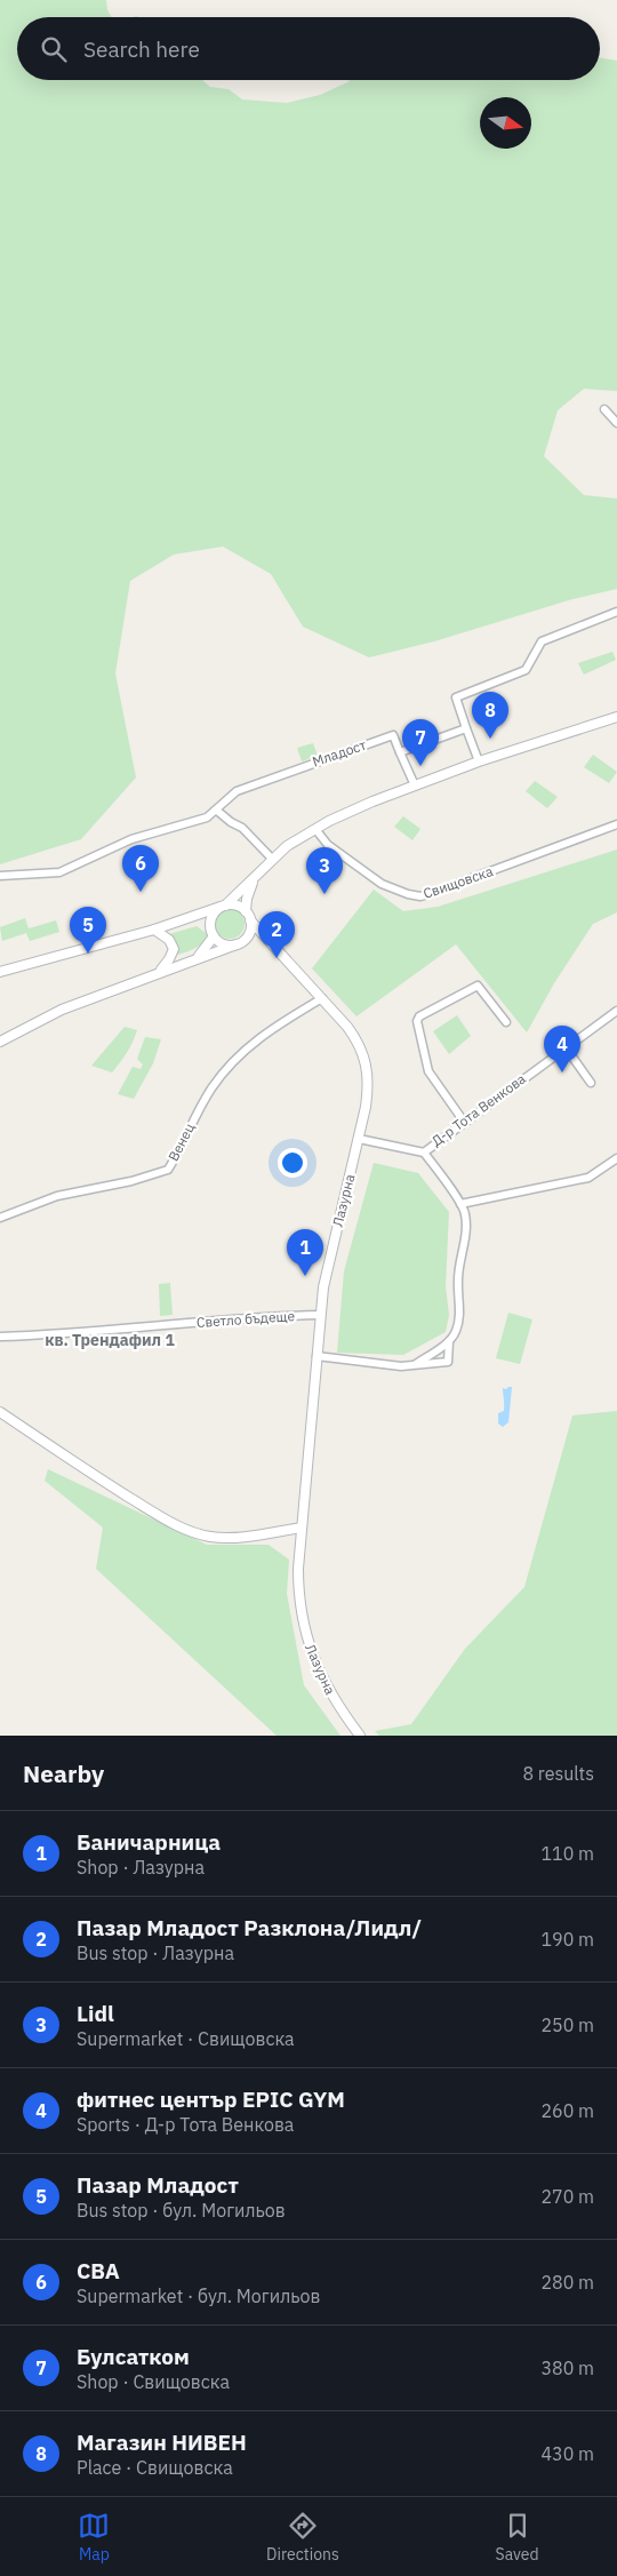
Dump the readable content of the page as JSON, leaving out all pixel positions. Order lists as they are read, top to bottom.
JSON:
{
  "streets": {
    "street": [
      "Младост",
      "Свищовска",
      "Д-р Тота Венкова",
      "Венец",
      "Лазурна",
      "Светло бъдеще"
    ]
  },
  "crossings": [
    ["Д-р Тота Венкова", "Лазурна"],
    ["Венец", "Лазурна"],
    ["Лазурна", "Светло бъдеще"]
  ],
  "districts": ["кв. Трендафил 1"],
  "north": "right",
  "page": {
    "search": "Search here",
    "pins": [
      "8",
      "7",
      "6",
      "3",
      "5",
      "2",
      "4",
      "1"
    ],
    "heading": ["Nearby", "8 results"],
    "list": [
      {
        "mark": "1",
        "name": "Баничарница",
        "note": "Shop · Лазурна",
        "value": "110 m"
      },
      {
        "mark": "2",
        "name": "Пазар Младост Разклона/Лидл/",
        "note": "Bus stop · Лазурна",
        "value": "190 m"
      },
      {
        "mark": "3",
        "name": "Lidl",
        "note": "Supermarket · Свищовска",
        "value": "250 m"
      },
      {
        "mark": "4",
        "name": "фитнес център EPIC GYM",
        "note": "Sports · Д-р Тота Венкова",
        "value": "260 m"
      },
      {
        "mark": "5",
        "name": "Пазар Младост",
        "note": "Bus stop · бул. Могильов",
        "value": "270 m"
      },
      {
        "mark": "6",
        "name": "CBA",
        "note": "Supermarket · бул. Могильов",
        "value": "280 m"
      },
      {
        "mark": "7",
        "name": "Булсатком",
        "note": "Shop · Свищовска",
        "value": "380 m"
      },
      {
        "mark": "8",
        "name": "Магазин НИВЕН",
        "note": "Place · Свищовска",
        "value": "430 m"
      }
    ],
    "nav": ["Map", "Directions", "Saved"]
  }
}
